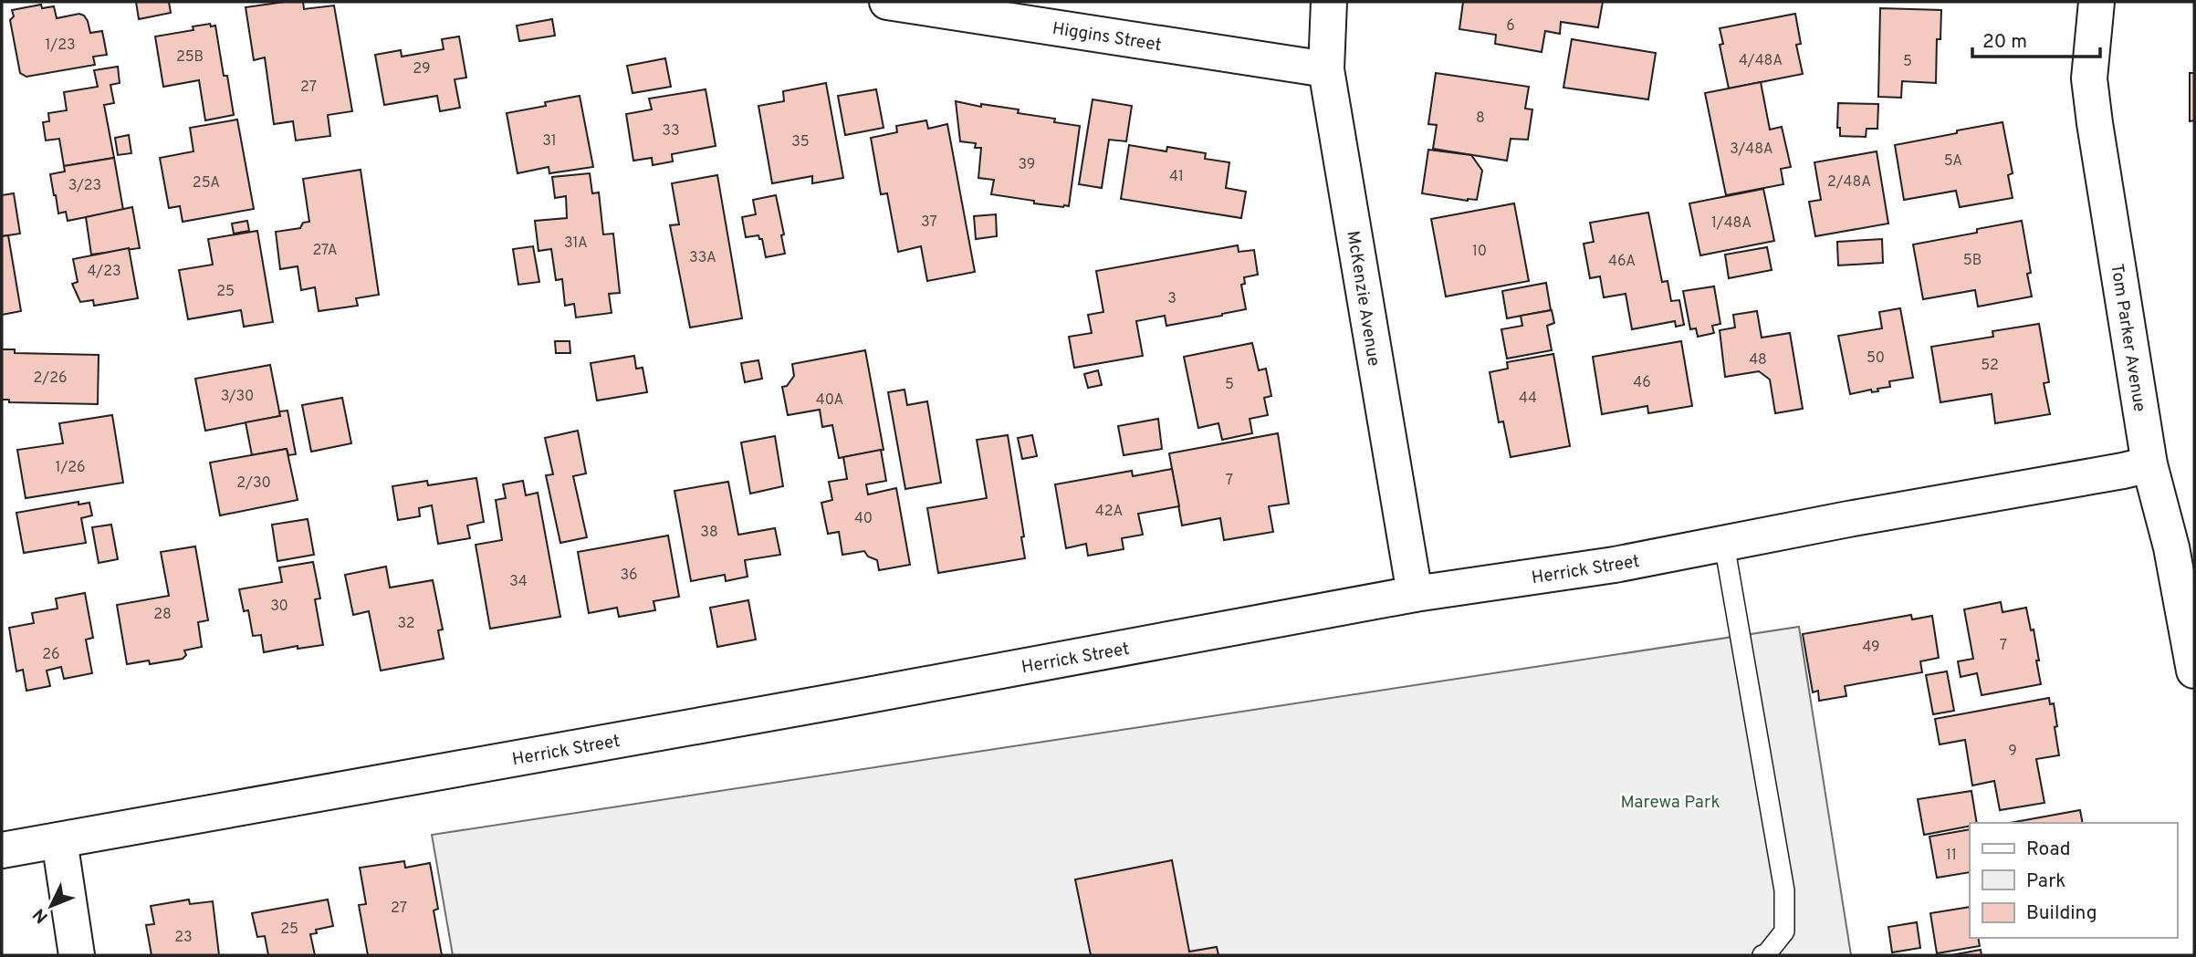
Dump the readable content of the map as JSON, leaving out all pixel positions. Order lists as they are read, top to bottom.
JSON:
{
  "streets": {
    "street": [
      "Higgins Street",
      "McKenzie Avenue",
      "Tom Parker Avenue",
      "Herrick Street"
    ]
  },
  "crossings": [
    ["Higgins Street", "McKenzie Avenue"],
    ["McKenzie Avenue", "Herrick Street"],
    ["Tom Parker Avenue", "Herrick Street"]
  ],
  "parks": ["Marewa Park"],
  "house_numbers": [
    "6",
    "1/23",
    "25B",
    "4/48A",
    "5",
    "29",
    "27",
    "8",
    "33",
    "31",
    "35",
    "3/48A",
    "5A",
    "39",
    "41",
    "2/48A",
    "25A",
    "3/23",
    "37",
    "1/48A",
    "31A",
    "27A",
    "10",
    "33A",
    "5B",
    "46A",
    "4/23",
    "25",
    "3",
    "50",
    "48",
    "52",
    "2/26",
    "46",
    "5",
    "3/30",
    "44",
    "40A",
    "1/26",
    "7",
    "2/30",
    "42A",
    "40",
    "38",
    "36",
    "34",
    "30",
    "28",
    "32",
    "7",
    "49",
    "26",
    "9",
    "11",
    "27",
    "25",
    "23"
  ],
  "legend": ["Road", "Park", "Building"],
  "scale_bar": "20 m",
  "north": "bottom left"
}
